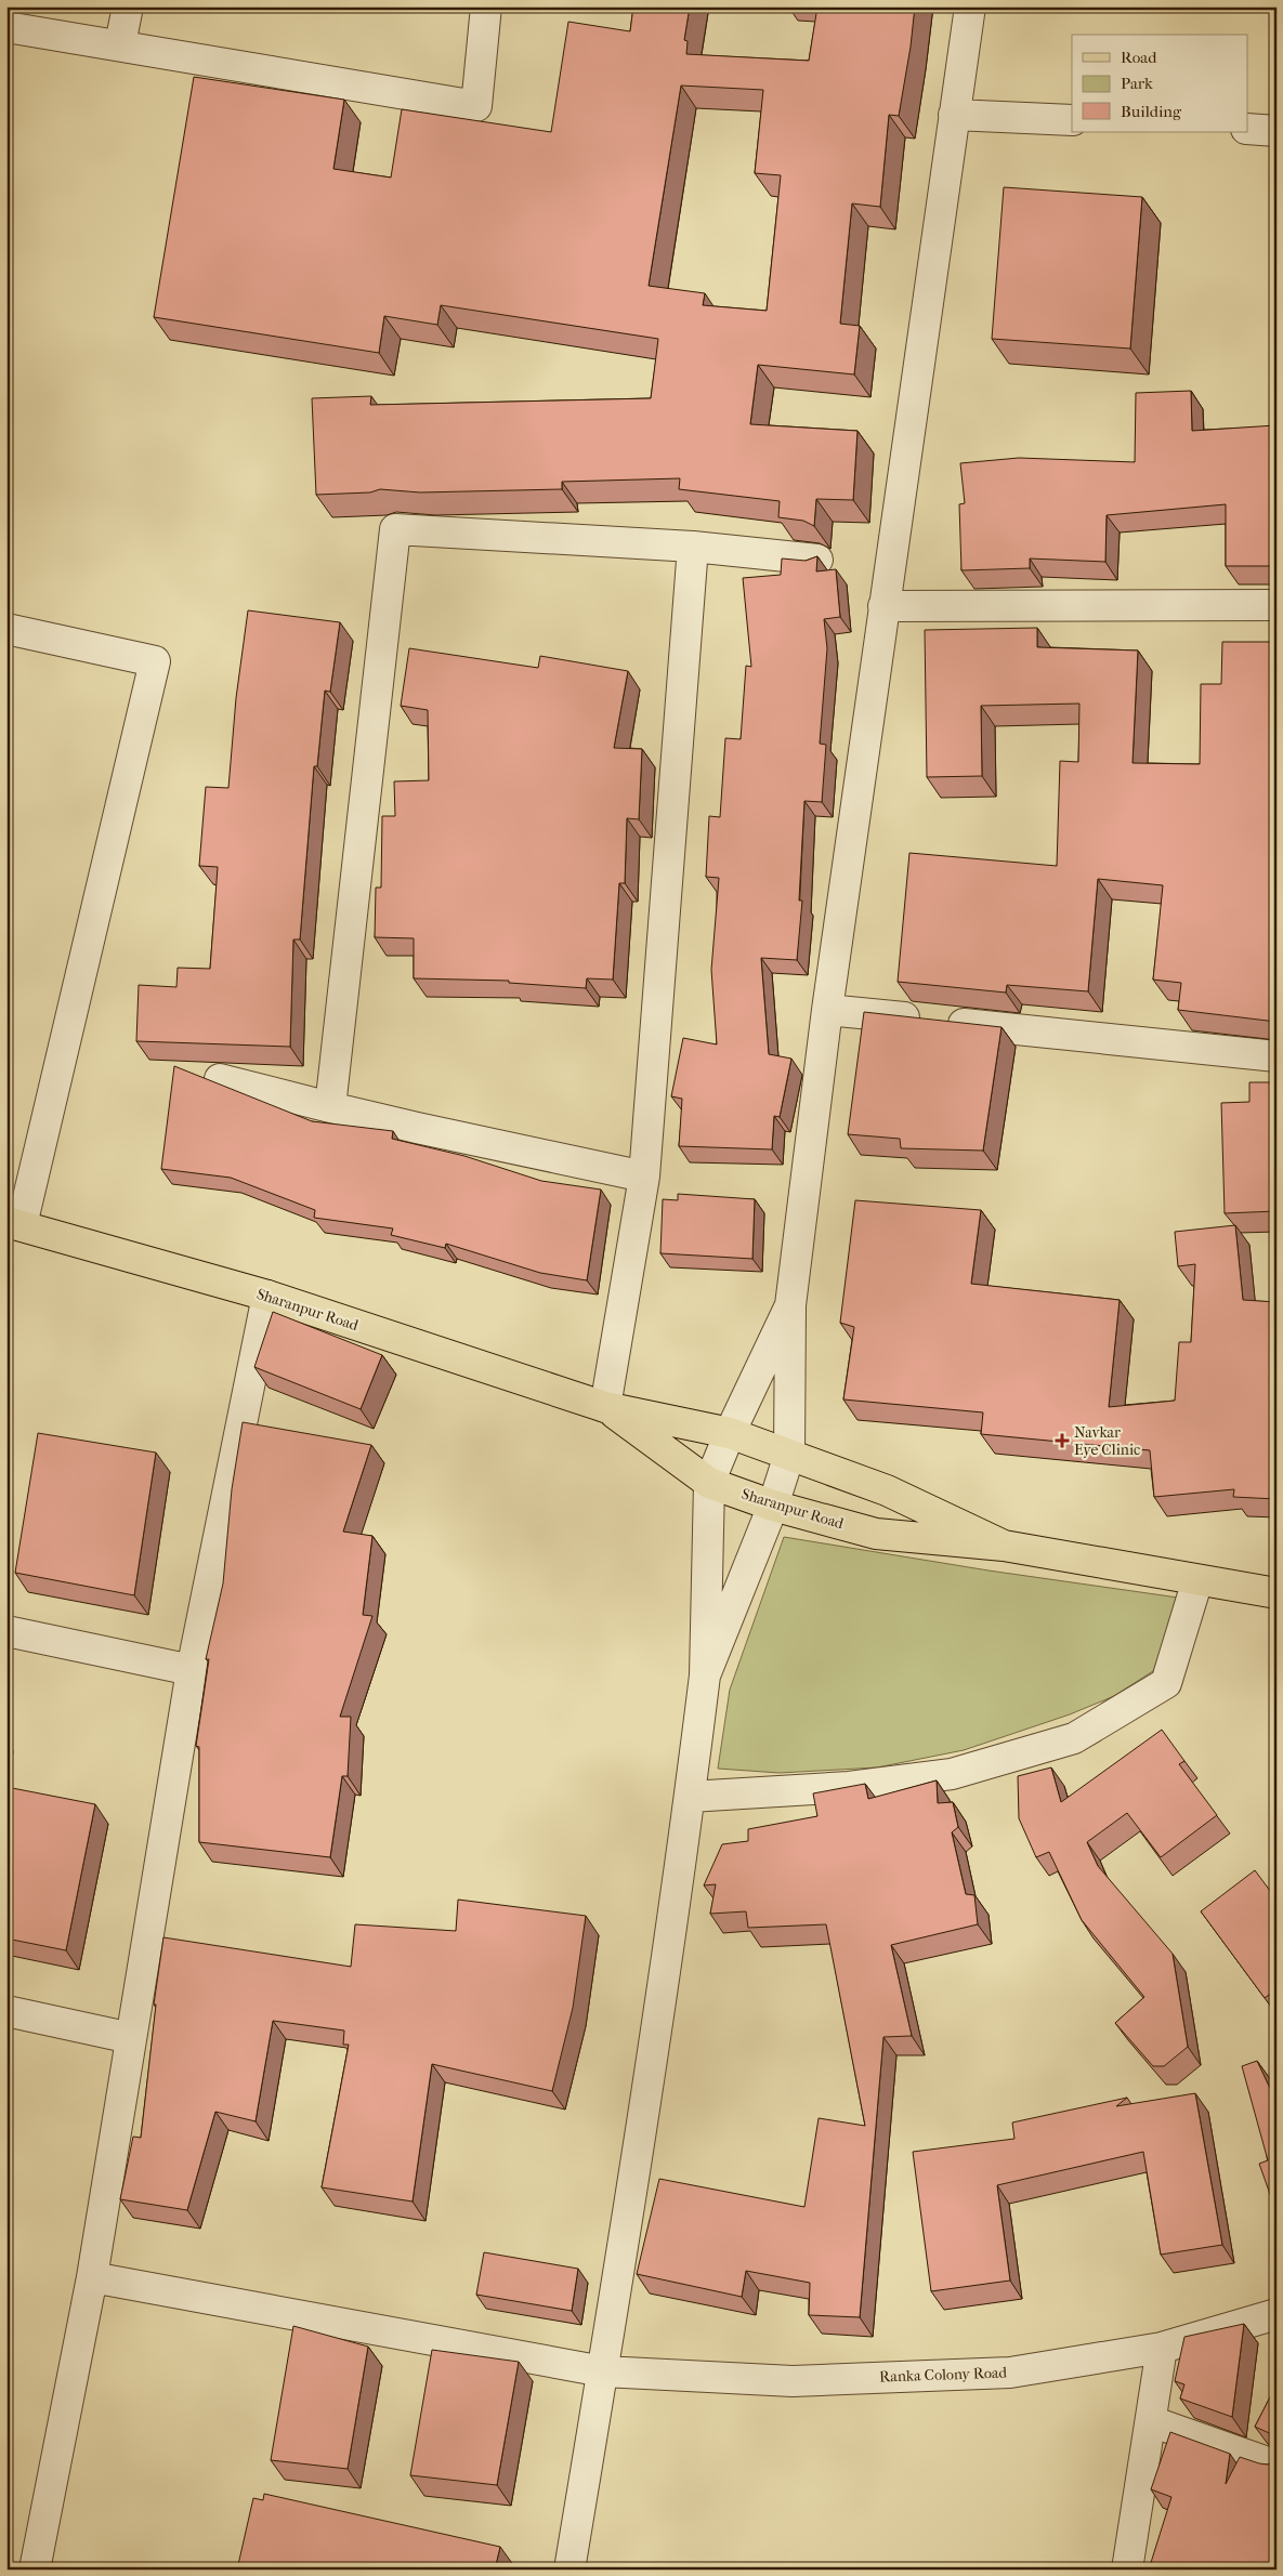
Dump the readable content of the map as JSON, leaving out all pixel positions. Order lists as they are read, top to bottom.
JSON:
{
  "streets": {
    "main road": ["Sharanpur Road"],
    "street": ["Ranka Colony Road"]
  },
  "places": {
    "health": ["Navkar Eye Clinic"]
  },
  "legend": ["Road", "Park", "Building"]
}
